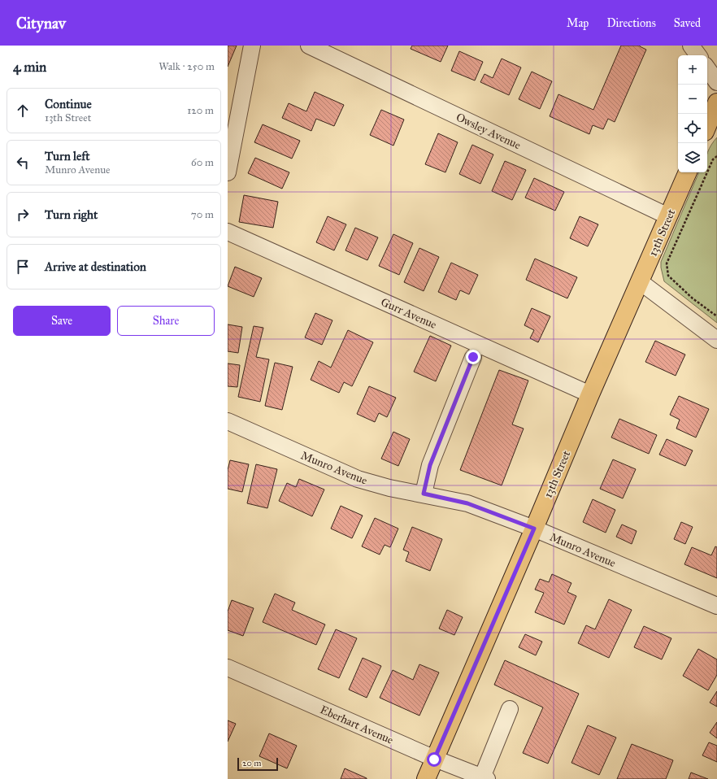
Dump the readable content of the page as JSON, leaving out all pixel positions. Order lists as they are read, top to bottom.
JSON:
{
  "streets": {
    "main road": ["13th Street"],
    "street": [
      "Owsley Avenue",
      "Gurr Avenue",
      "Munro Avenue",
      "Eberhart Avenue"
    ]
  },
  "crossings": [
    ["Owsley Avenue", "13th Street"],
    ["13th Street", "Gurr Avenue"],
    ["13th Street", "Munro Avenue"],
    ["13th Street", "Eberhart Avenue"]
  ],
  "scale_bar": "20 m",
  "page": {
    "header": "Citynav",
    "nav": ["Map", "Directions", "Saved"],
    "heading": ["4 min", "Walk · 250 m"],
    "map_buttons": ["+", "−"],
    "list": [
      ["Continue", "13th Street", "120 m"],
      ["Turn left", "Munro Avenue", "60 m"],
      ["Turn right", "70 m"],
      "Arrive at destination"
    ],
    "buttons": ["Save", "Share"],
    "scale": "20 m"
  }
}
